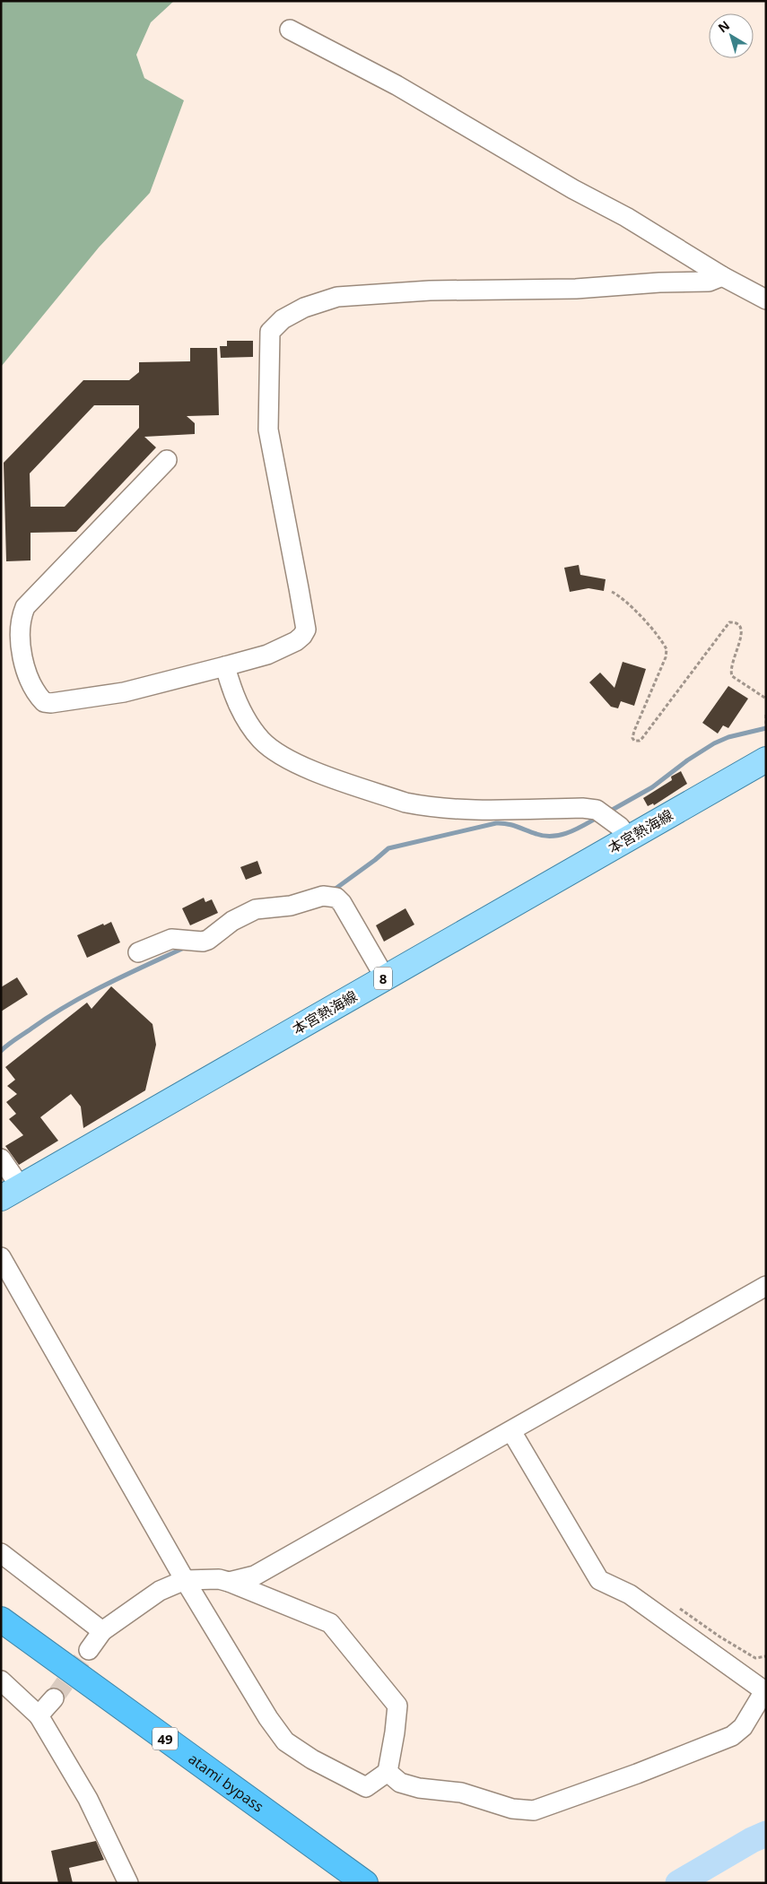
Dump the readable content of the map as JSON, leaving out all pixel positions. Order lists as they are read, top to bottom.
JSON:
{
  "streets": {
    "highway": ["49", "atami bypass"],
    "main road": ["本宮熱海線", "8"]
  },
  "north": "top left"
}
